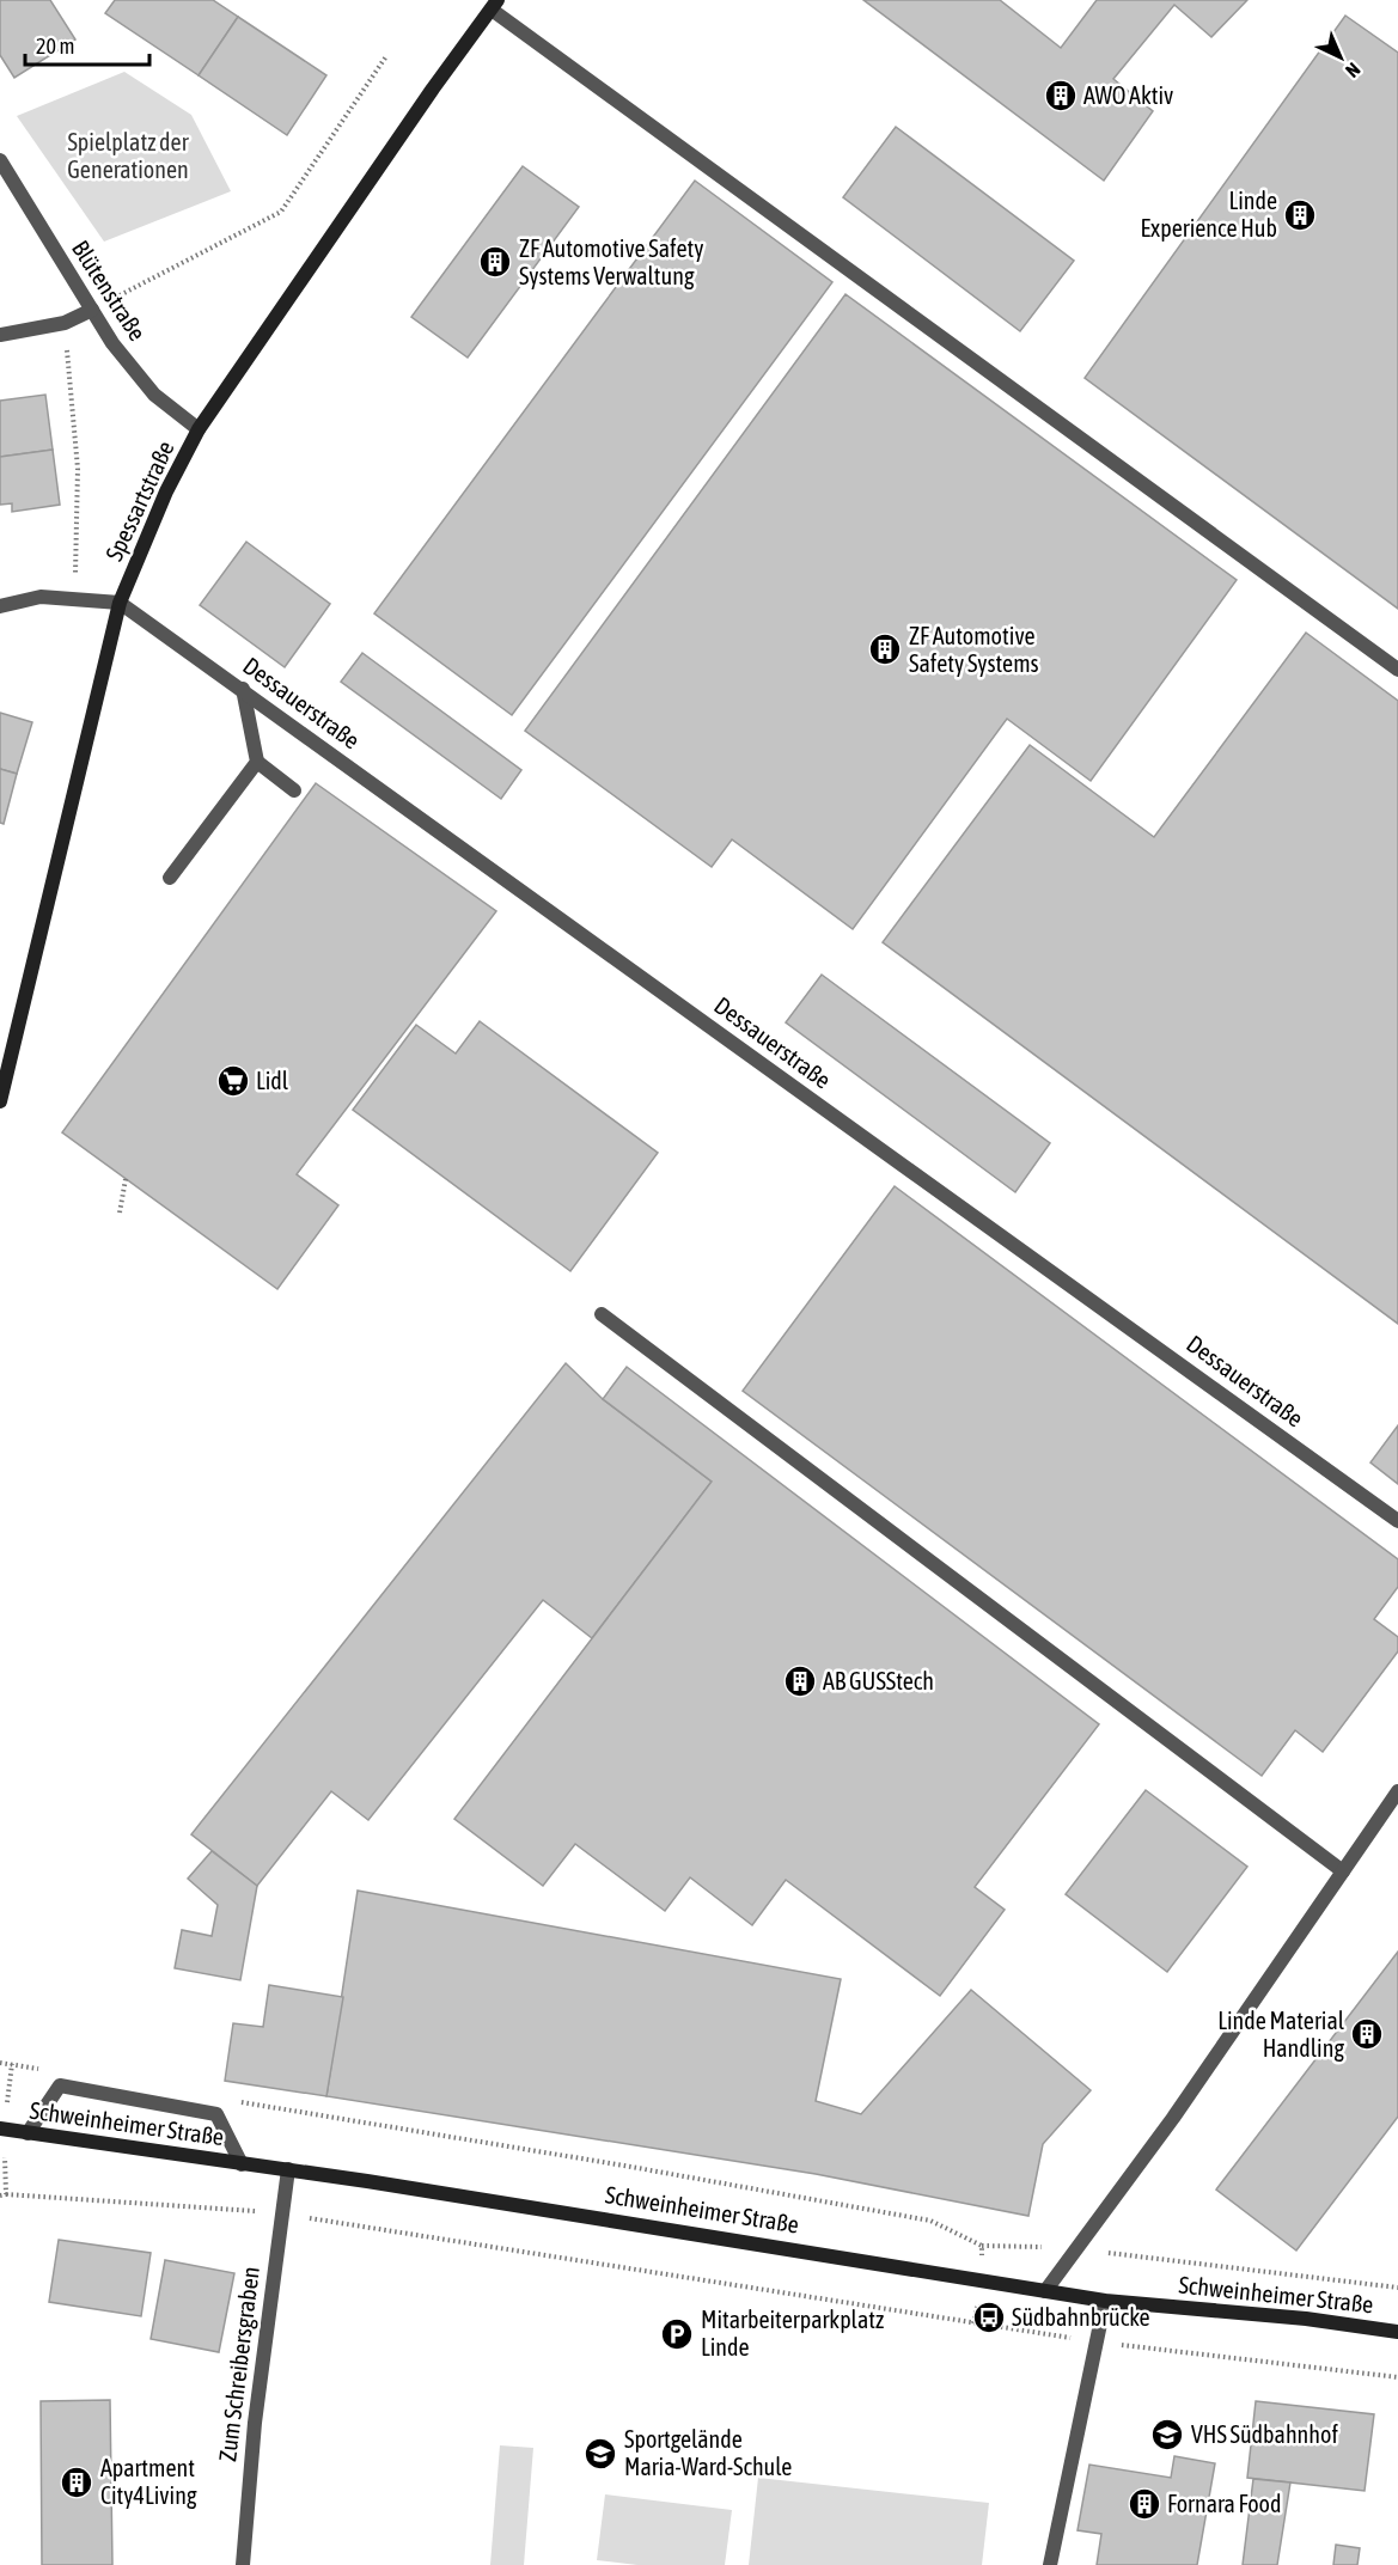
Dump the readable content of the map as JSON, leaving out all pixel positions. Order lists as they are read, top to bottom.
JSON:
{
  "streets": {
    "street": [
      "Blütenstraße",
      "Spessartstraße",
      "Dessauerstraße",
      "Schweinheimer Straße",
      "Zum Schreibersgraben"
    ]
  },
  "crossings": [
    ["Blütenstraße", "Spessartstraße"],
    ["Spessartstraße", "Dessauerstraße"],
    ["Schweinheimer Straße", "Zum Schreibersgraben"]
  ],
  "parks": ["Spielplatz der Generationen"],
  "places": {
    "building": [
      "AWO Aktiv",
      "Linde Experience Hub",
      "ZF Automotive Safety Systems Verwaltung",
      "ZF Automotive Safety Systems",
      "AB GUSStech",
      "Linde Material Handling",
      "Apartment City4Living",
      "Fornara Food"
    ],
    "supermarket": ["Lidl"],
    "bus stop": ["Südbahnbrücke"],
    "parking": ["Mitarbeiterparkplatz Linde"],
    "school or university": ["VHS Südbahnhof", "Sportgelände Maria-Ward-Schule"]
  },
  "scale_bar": "20 m",
  "north": "bottom right"
}
